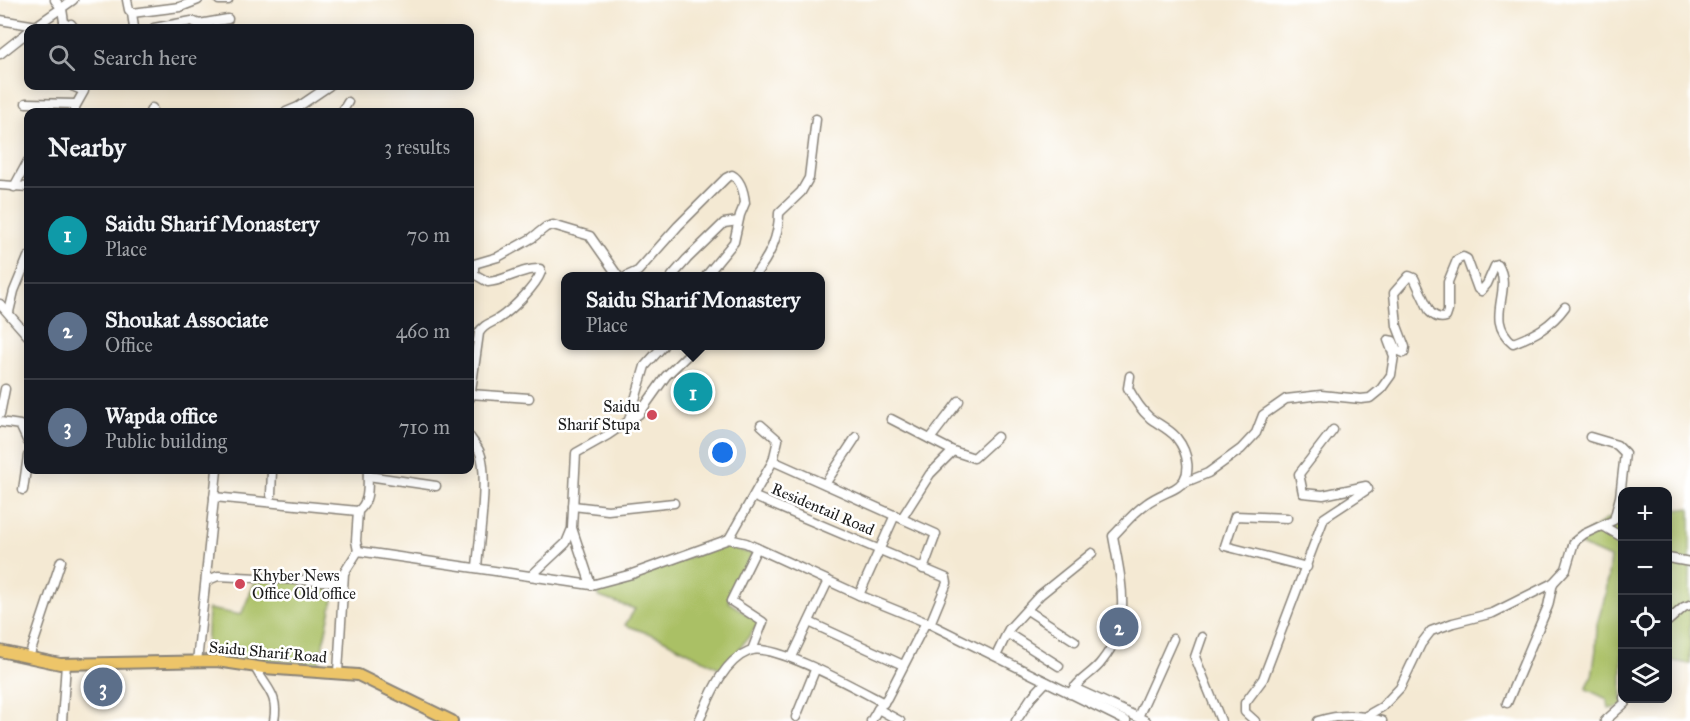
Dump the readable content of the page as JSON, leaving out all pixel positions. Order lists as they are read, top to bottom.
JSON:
{
  "streets": {
    "main road": ["Saidu Sharif Road"],
    "street": ["Residentail Road"]
  },
  "places": ["Saidu Sharif Stupa", "Khyber News Office Old office"],
  "page": {
    "search": "Search here",
    "heading": ["Nearby", "3 results"],
    "list": [
      {
        "mark": "1",
        "name": "Saidu Sharif Monastery",
        "note": "Place",
        "value": "70 m"
      },
      {
        "mark": "2",
        "name": "Shoukat Associate",
        "note": "Office",
        "value": "460 m"
      },
      {
        "mark": "3",
        "name": "Wapda office",
        "note": "Public building",
        "value": "710 m"
      }
    ],
    "popup": ["Saidu Sharif Monastery", "Place"],
    "pins": ["1", "2", "3"],
    "map_buttons": ["+", "−"]
  }
}
